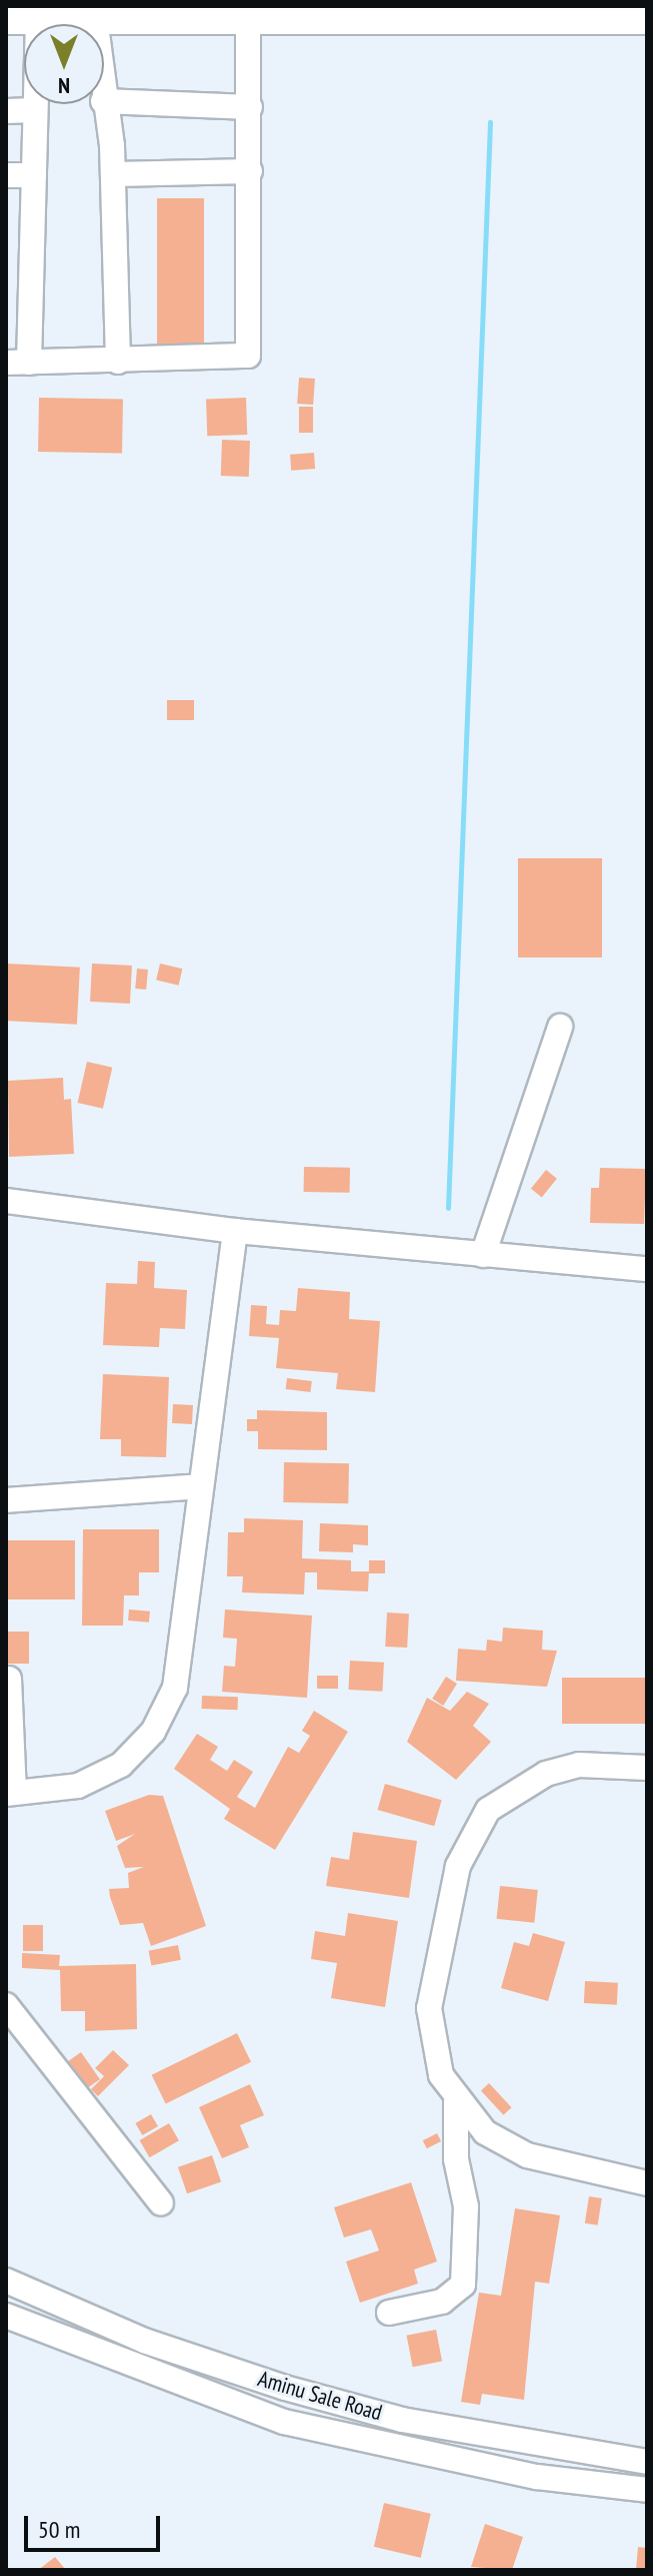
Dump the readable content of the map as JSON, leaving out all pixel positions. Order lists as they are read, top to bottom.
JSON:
{
  "streets": {
    "street": ["Aminu Sale Road"]
  },
  "scale_bar": "50 m",
  "north": "bottom"
}
